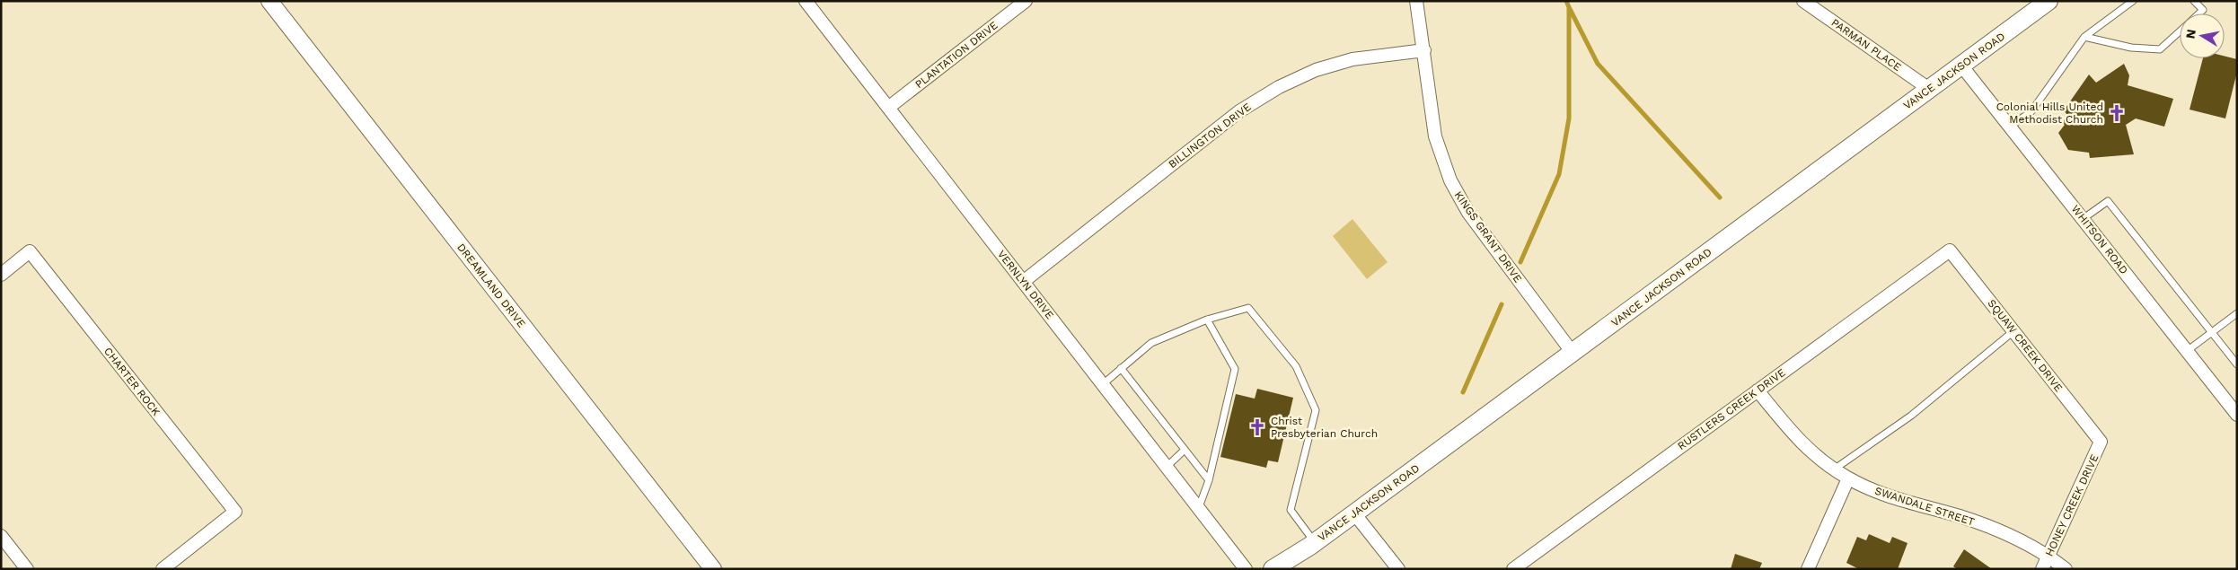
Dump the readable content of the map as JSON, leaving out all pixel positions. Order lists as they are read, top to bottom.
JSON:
{
  "streets": {
    "main road": ["VANCE JACKSON ROAD"],
    "street": [
      "PARMAN PLACE",
      "PLANTATION DRIVE",
      "BILLINGTON DRIVE",
      "KINGS GRANT DRIVE",
      "WHITSON ROAD",
      "VERNLYN DRIVE",
      "DREAMLAND DRIVE",
      "SQUAW CREEK DRIVE",
      "CHARTER ROCK",
      "RUSTLERS CREEK DRIVE",
      "HONEY CREEK DRIVE",
      "SWANDALE STREET"
    ]
  },
  "crossings": [
    ["PARMAN PLACE", "VANCE JACKSON ROAD"],
    ["PLANTATION DRIVE", "VERNLYN DRIVE"],
    ["VANCE JACKSON ROAD", "KINGS GRANT DRIVE"],
    ["VANCE JACKSON ROAD", "WHITSON ROAD"],
    ["BILLINGTON DRIVE", "KINGS GRANT DRIVE"],
    ["BILLINGTON DRIVE", "VERNLYN DRIVE"],
    ["SQUAW CREEK DRIVE", "RUSTLERS CREEK DRIVE"],
    ["SQUAW CREEK DRIVE", "HONEY CREEK DRIVE"],
    ["RUSTLERS CREEK DRIVE", "SWANDALE STREET"],
    ["HONEY CREEK DRIVE", "SWANDALE STREET"]
  ],
  "places": {
    "church": ["Colonial Hills United Methodist Church", "Christ Presbyterian Church"]
  },
  "north": "left"
}
